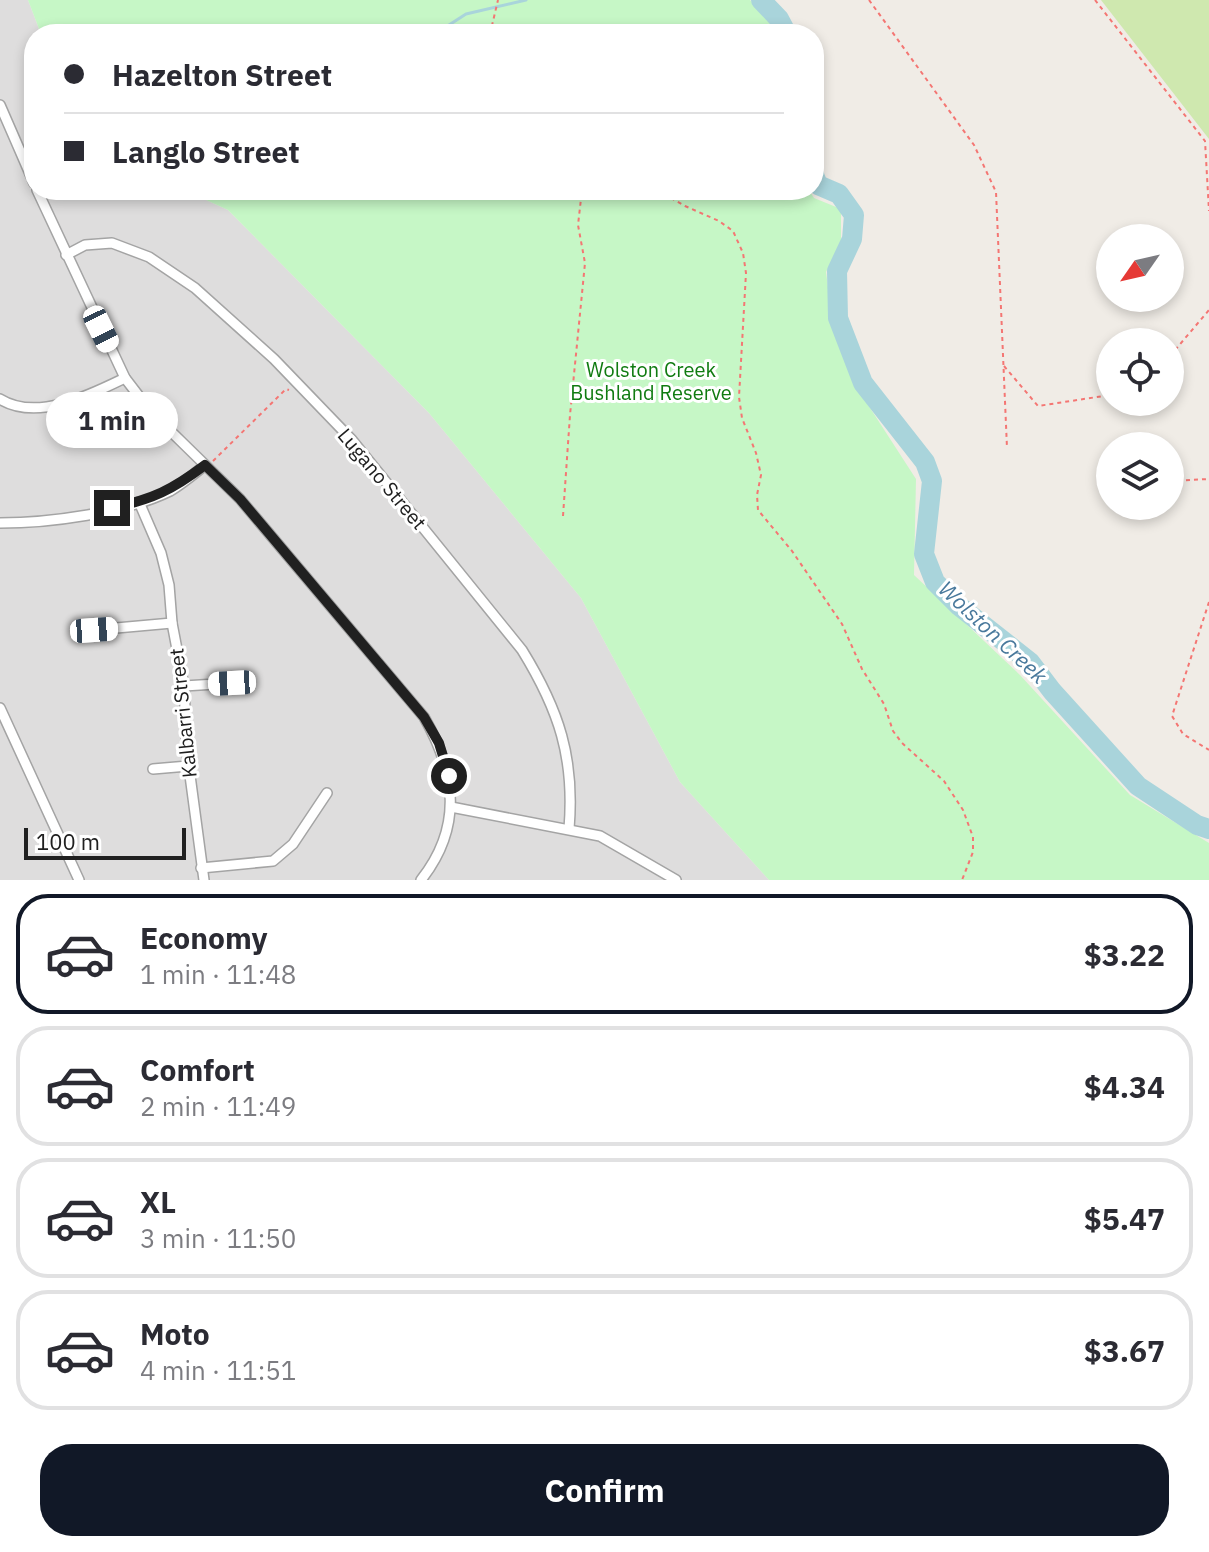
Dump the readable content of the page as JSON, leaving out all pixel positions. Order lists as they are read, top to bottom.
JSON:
{
  "streets": {
    "street": ["Lugano Street", "Kalbarri Street"]
  },
  "water": ["Wolston Creek"],
  "parks": ["Wolston Creek Bushland Reserve"],
  "scale_bar": "100 m",
  "north": "bottom left",
  "page": {
    "banner": ["Hazelton Street", "Langlo Street"],
    "bubble": "1 min",
    "scale": "100 m",
    "list": [
      {
        "name": "Economy",
        "note": "1 min · 11:48",
        "value": "$3.22"
      },
      {
        "name": "Comfort",
        "note": "2 min · 11:49",
        "value": "$4.34"
      },
      {
        "name": "XL",
        "note": "3 min · 11:50",
        "value": "$5.47"
      },
      {
        "name": "Moto",
        "note": "4 min · 11:51",
        "value": "$3.67"
      }
    ],
    "buttons": "Confirm"
  }
}
